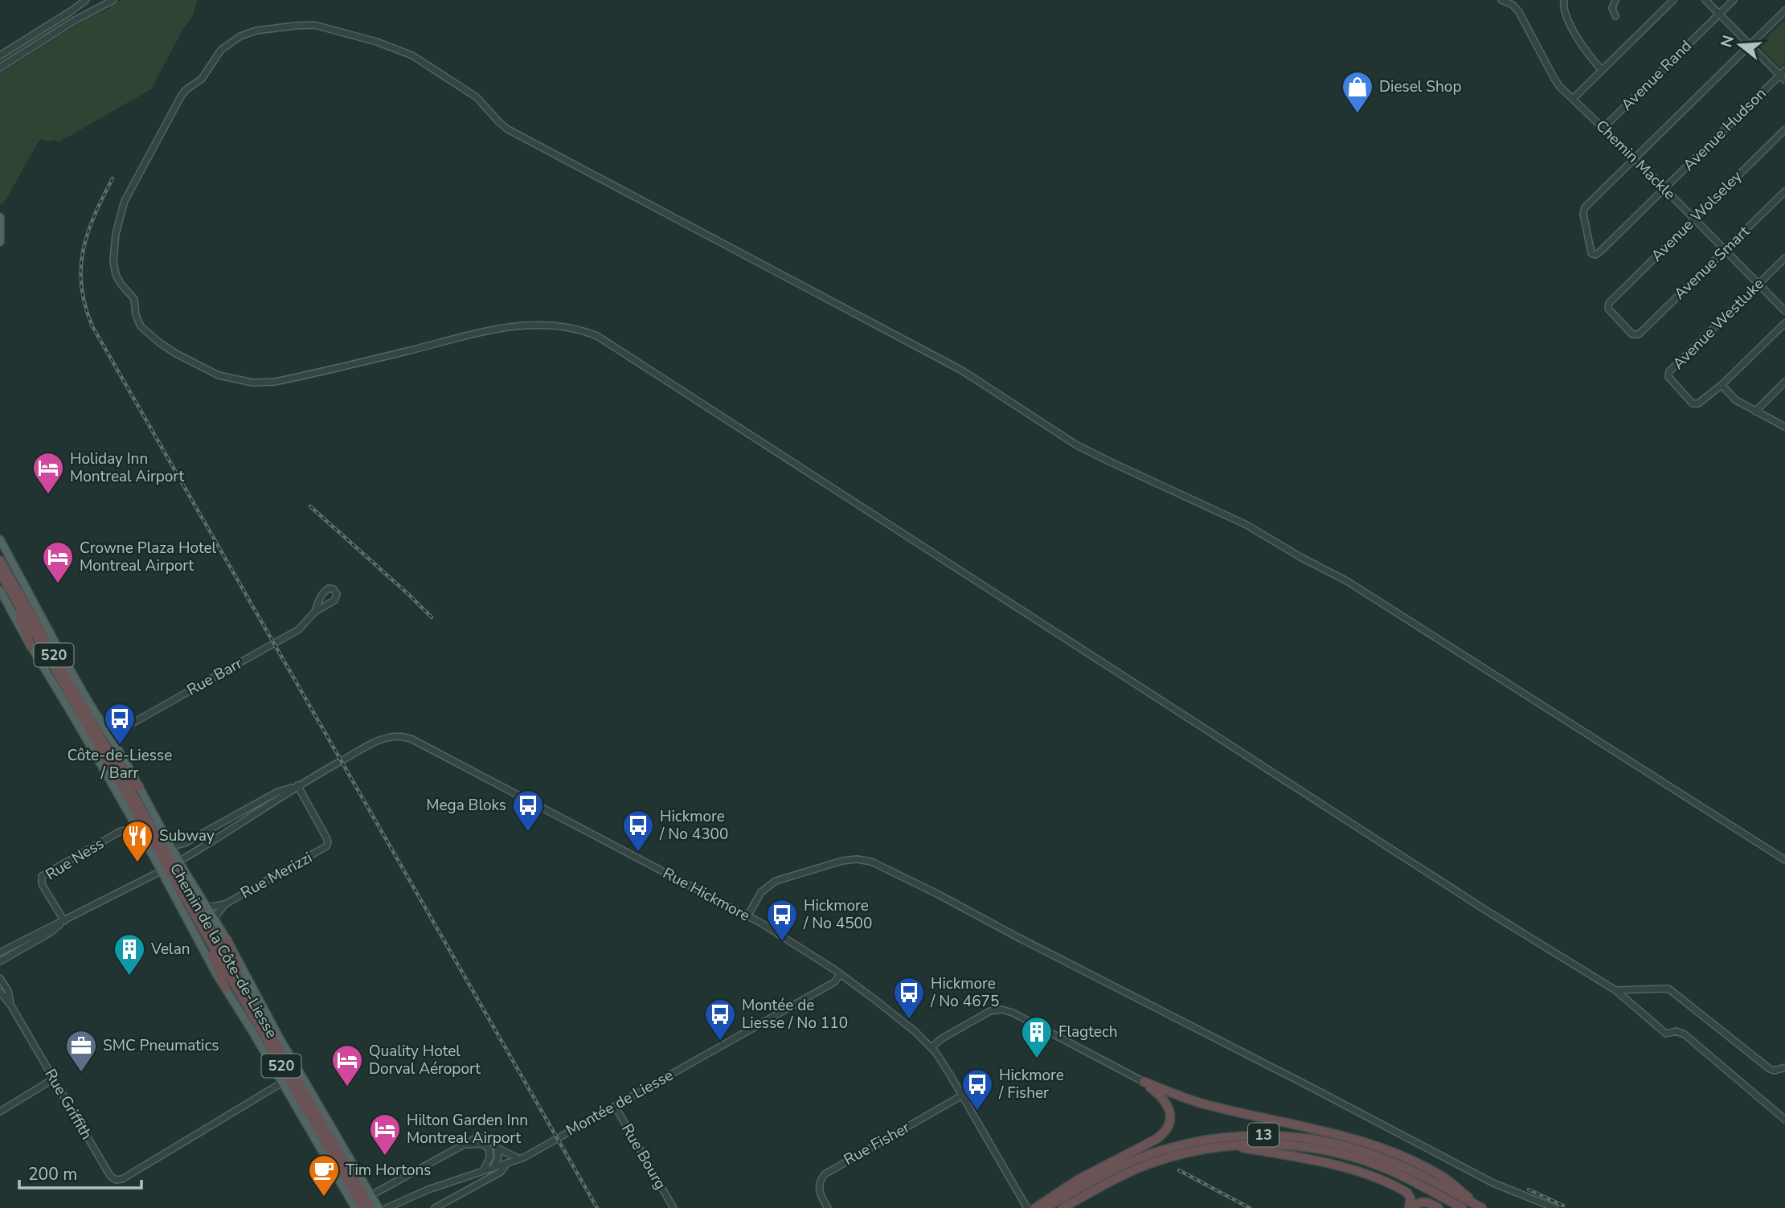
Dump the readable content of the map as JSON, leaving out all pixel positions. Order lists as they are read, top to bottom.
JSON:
{
  "streets": {
    "highway": ["520", "13"],
    "main road": ["Chemin de la Côte-de-Liesse"],
    "street": [
      "Avenue Rand",
      "Avenue Hudson",
      "Chemin Mackle",
      "Avenue Wolseley",
      "Avenue Smart",
      "Avenue Westluke",
      "Rue Barr",
      "Rue Ness",
      "Rue Merizzi",
      "Rue Hickmore",
      "Montée de Liesse",
      "Rue Griffith",
      "Rue Fisher",
      "Rue Bourg"
    ]
  },
  "crossings": [
    ["Avenue Rand", "Chemin Mackle"],
    ["Avenue Hudson", "Chemin Mackle"],
    ["Chemin Mackle", "Avenue Wolseley"],
    ["Chemin Mackle", "Avenue Smart"],
    ["Chemin Mackle", "Avenue Westluke"],
    ["Avenue Wolseley", "Avenue Smart"],
    ["520", "Chemin de la Côte-de-Liesse"],
    ["Rue Barr", "Chemin de la Côte-de-Liesse"],
    ["Rue Ness", "Chemin de la Côte-de-Liesse"],
    ["Rue Merizzi", "Rue Hickmore"],
    ["Rue Merizzi", "Chemin de la Côte-de-Liesse"],
    ["Rue Hickmore", "Montée de Liesse"],
    ["Rue Hickmore", "Rue Fisher"],
    ["Chemin de la Côte-de-Liesse", "Rue Griffith"],
    ["Montée de Liesse", "Rue Bourg"]
  ],
  "places": {
    "shop": ["Diesel Shop"],
    "hotel": [
      "Holiday Inn Montreal Airport",
      "Crowne Plaza Hotel Montreal Airport",
      "Quality Hotel Dorval Aéroport",
      "Hilton Garden Inn Montreal Airport"
    ],
    "bus stop": [
      "Côte-de-Liesse / Barr",
      "Mega Bloks",
      "Hickmore / No 4300",
      "Hickmore / No 4500",
      "Hickmore / No 4675",
      "Montée de Liesse / No 110",
      "Hickmore / Fisher"
    ],
    "restaurant": ["Subway"],
    "building": ["Velan", "Flagtech"],
    "office": ["SMC Pneumatics"],
    "cafe": ["Tim Hortons"]
  },
  "scale_bar": "200 m",
  "north": "left"
}
